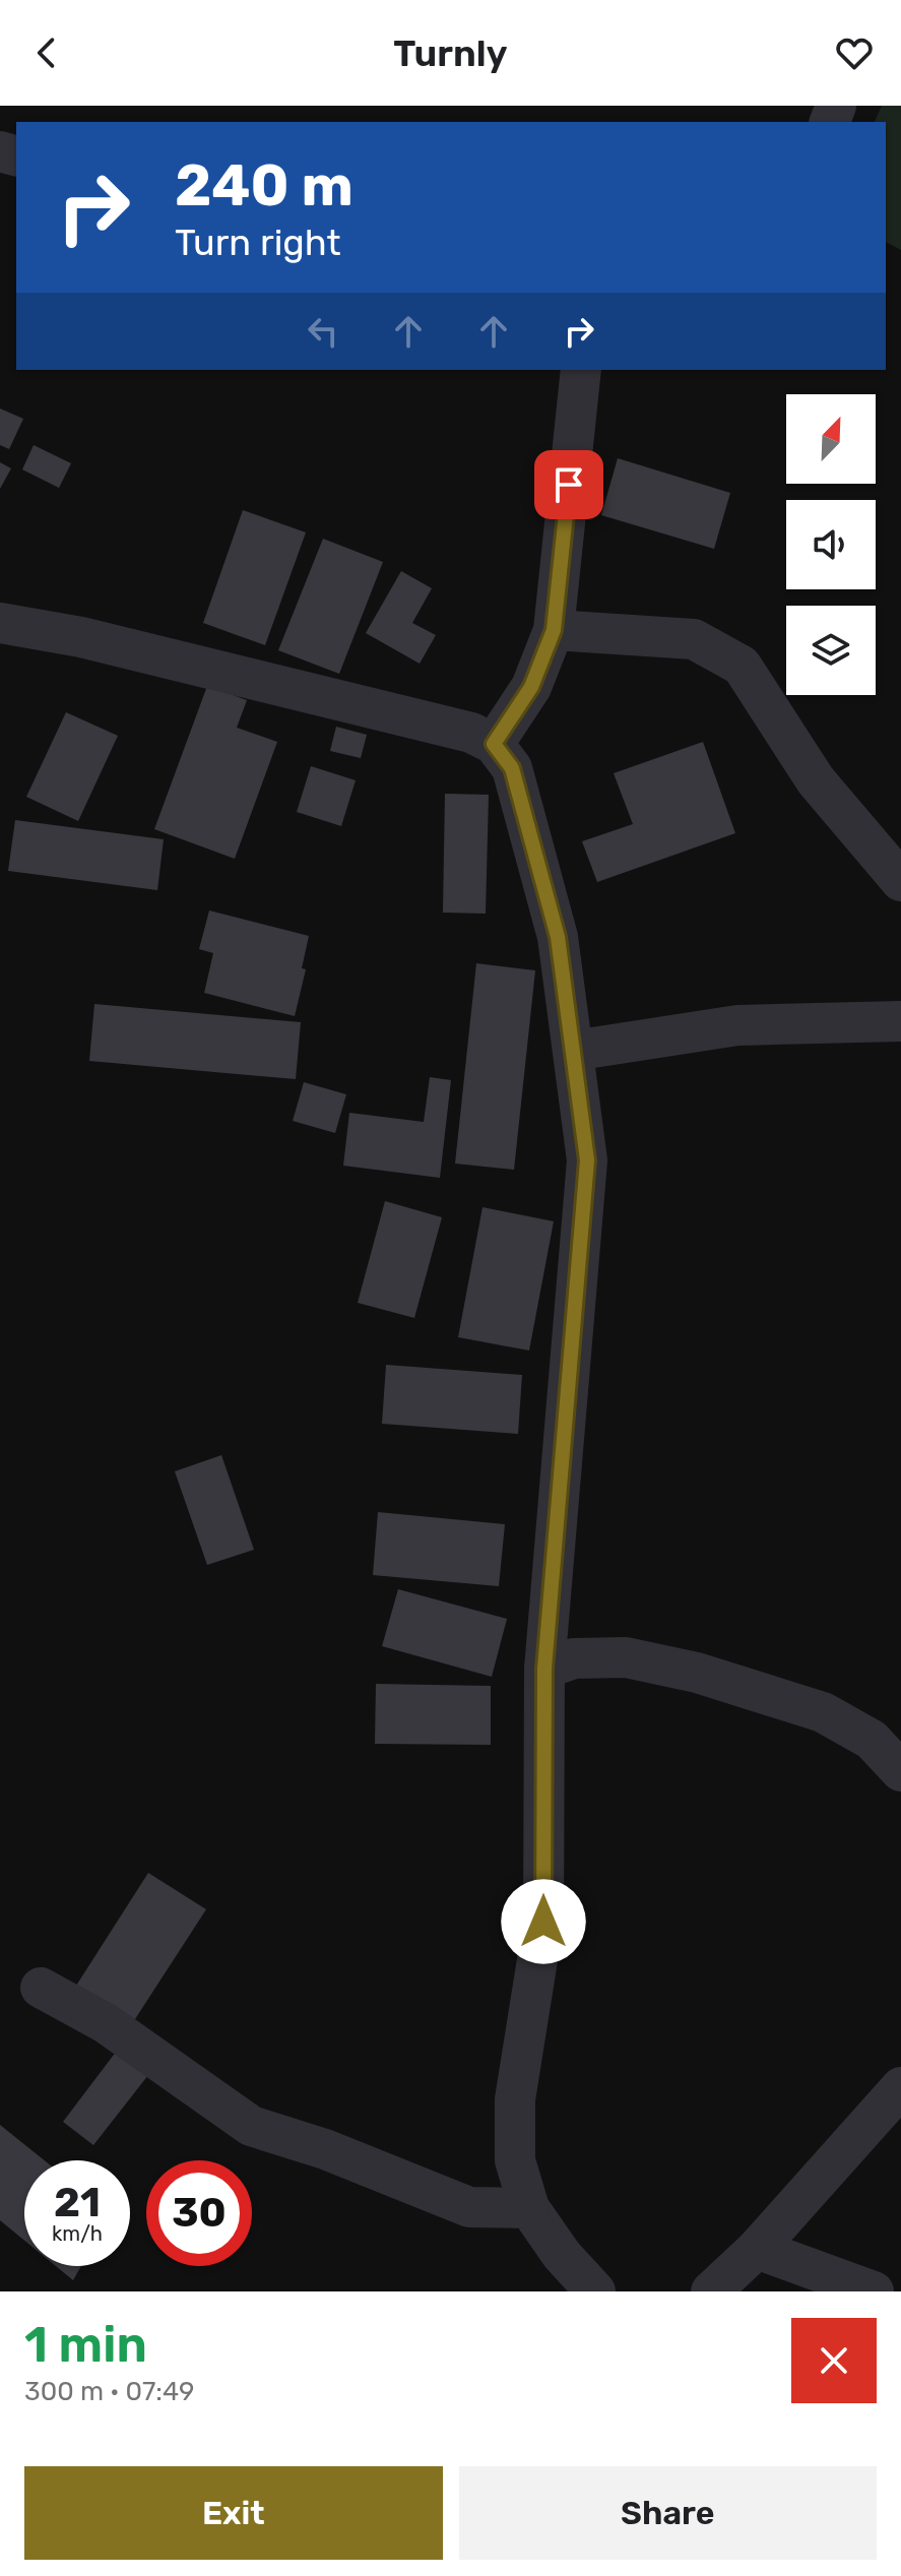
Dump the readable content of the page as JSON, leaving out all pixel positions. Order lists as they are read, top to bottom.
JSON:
{
  "north": "top right",
  "page": {
    "header": "Turnly",
    "turn": ["240 m", "Turn right"],
    "speed": "21 km/h",
    "limit": "30",
    "heading": ["1 min", "300 m · 07:49"],
    "buttons": ["Exit", "Share"]
  }
}
